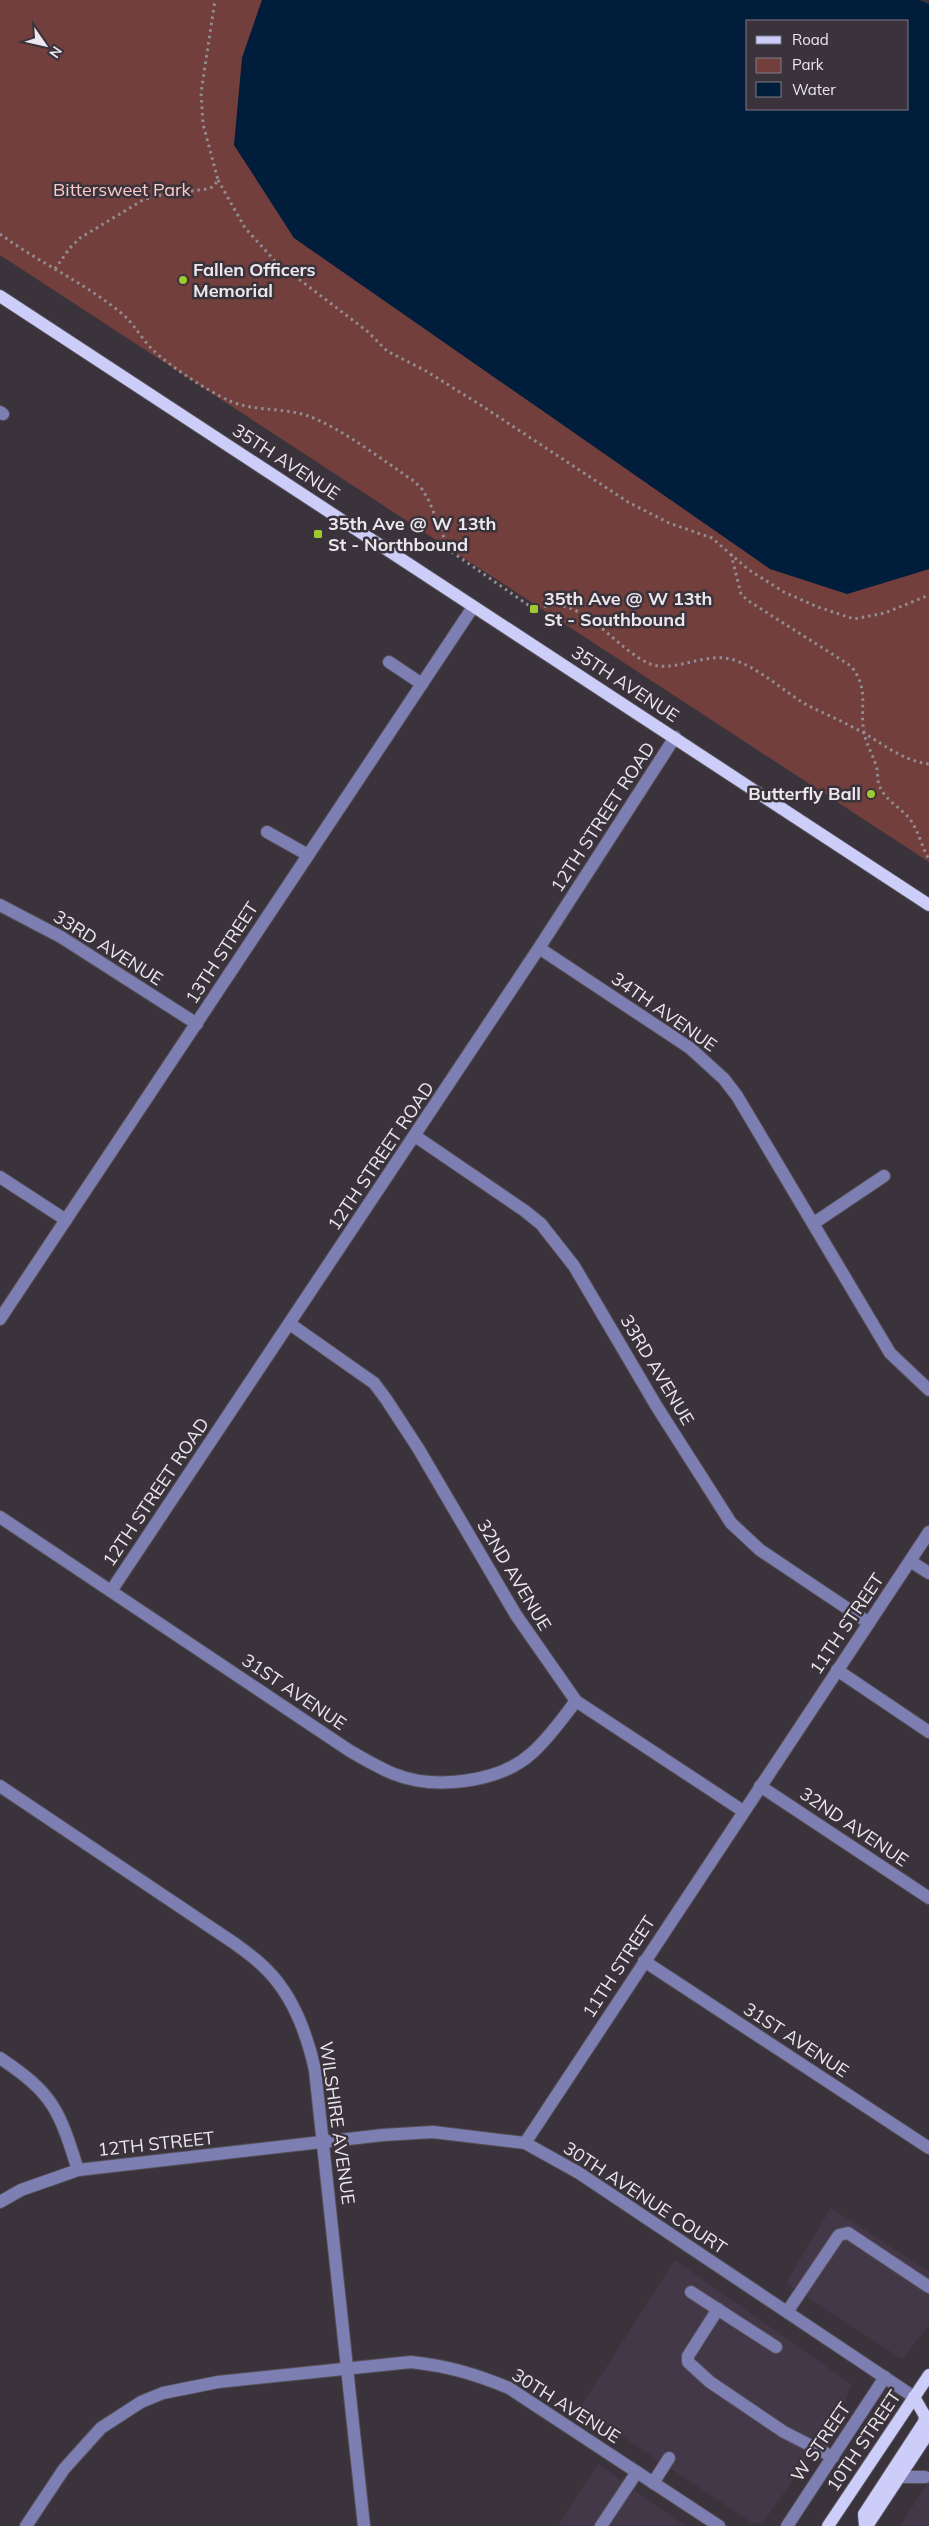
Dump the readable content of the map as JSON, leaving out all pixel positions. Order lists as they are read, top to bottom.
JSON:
{
  "streets": {
    "main road": ["35TH AVENUE", "10TH STREET"],
    "street": [
      "12TH STREET ROAD",
      "33RD AVENUE",
      "13TH STREET",
      "34TH AVENUE",
      "32ND AVENUE",
      "11TH STREET",
      "31ST AVENUE",
      "WILSHIRE AVENUE",
      "12TH STREET",
      "30TH AVENUE COURT",
      "30TH AVENUE",
      "W STREET"
    ]
  },
  "crossings": [
    ["35TH AVENUE", "12TH STREET ROAD"],
    ["35TH AVENUE", "13TH STREET"],
    ["12TH STREET ROAD", "33RD AVENUE"],
    ["12TH STREET ROAD", "34TH AVENUE"],
    ["12TH STREET ROAD", "32ND AVENUE"],
    ["12TH STREET ROAD", "31ST AVENUE"],
    ["33RD AVENUE", "13TH STREET"],
    ["33RD AVENUE", "11TH STREET"],
    ["32ND AVENUE", "11TH STREET"],
    ["32ND AVENUE", "31ST AVENUE"],
    ["11TH STREET", "31ST AVENUE"],
    ["11TH STREET", "30TH AVENUE COURT"],
    ["WILSHIRE AVENUE", "12TH STREET"],
    ["WILSHIRE AVENUE", "30TH AVENUE COURT"],
    ["WILSHIRE AVENUE", "30TH AVENUE"],
    ["12TH STREET", "30TH AVENUE COURT"],
    ["30TH AVENUE COURT", "10TH STREET"],
    ["30TH AVENUE COURT", "W STREET"]
  ],
  "parks": ["Bittersweet Park"],
  "places": {
    "other": ["Fallen Officers Memorial", "Butterfly Ball"],
    "transit": ["35th Ave @ W 13th St - Northbound", "35th Ave @ W 13th St - Southbound"]
  },
  "legend": ["Road", "Park", "Water"],
  "north": "bottom right"
}
